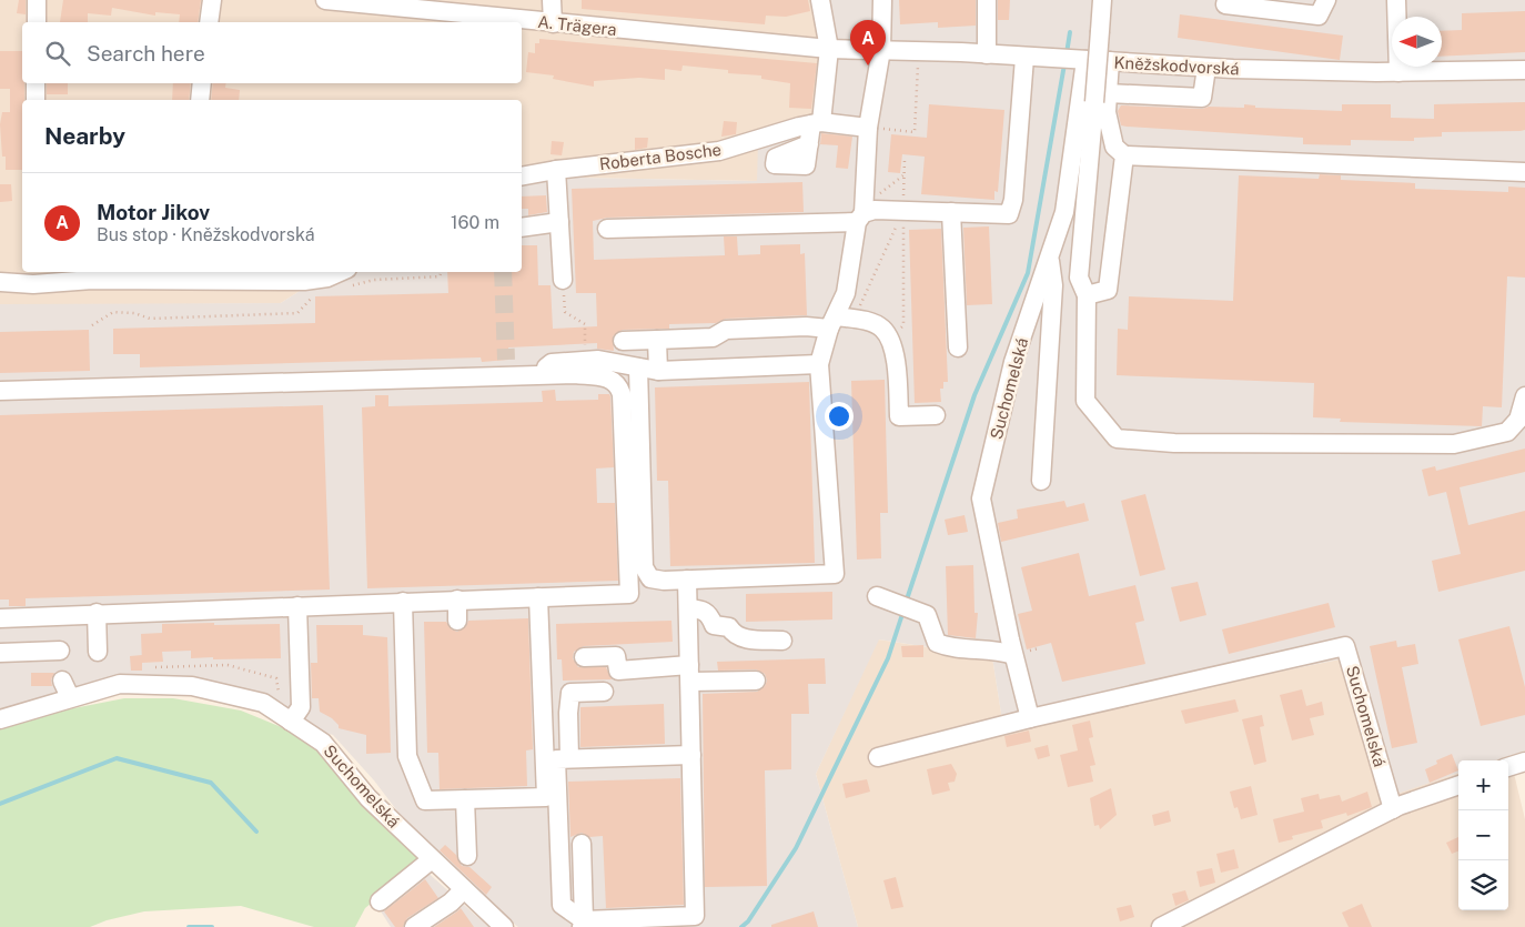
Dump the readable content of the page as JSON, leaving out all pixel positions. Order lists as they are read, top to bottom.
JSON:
{
  "streets": {
    "street": [
      "A. Trägera",
      "Kněžskodvorská",
      "Roberta Bosche",
      "Suchomelská"
    ]
  },
  "crossings": [
    ["A. Trägera", "Kněžskodvorská"],
    ["Kněžskodvorská", "Suchomelská"]
  ],
  "north": "left",
  "page": {
    "pins": "A",
    "search": "Search here",
    "heading": "Nearby",
    "list": [
      {
        "mark": "A",
        "name": "Motor Jikov",
        "note": "Bus stop · Kněžskodvorská",
        "value": "160 m"
      }
    ],
    "map_buttons": ["+", "−"]
  }
}
